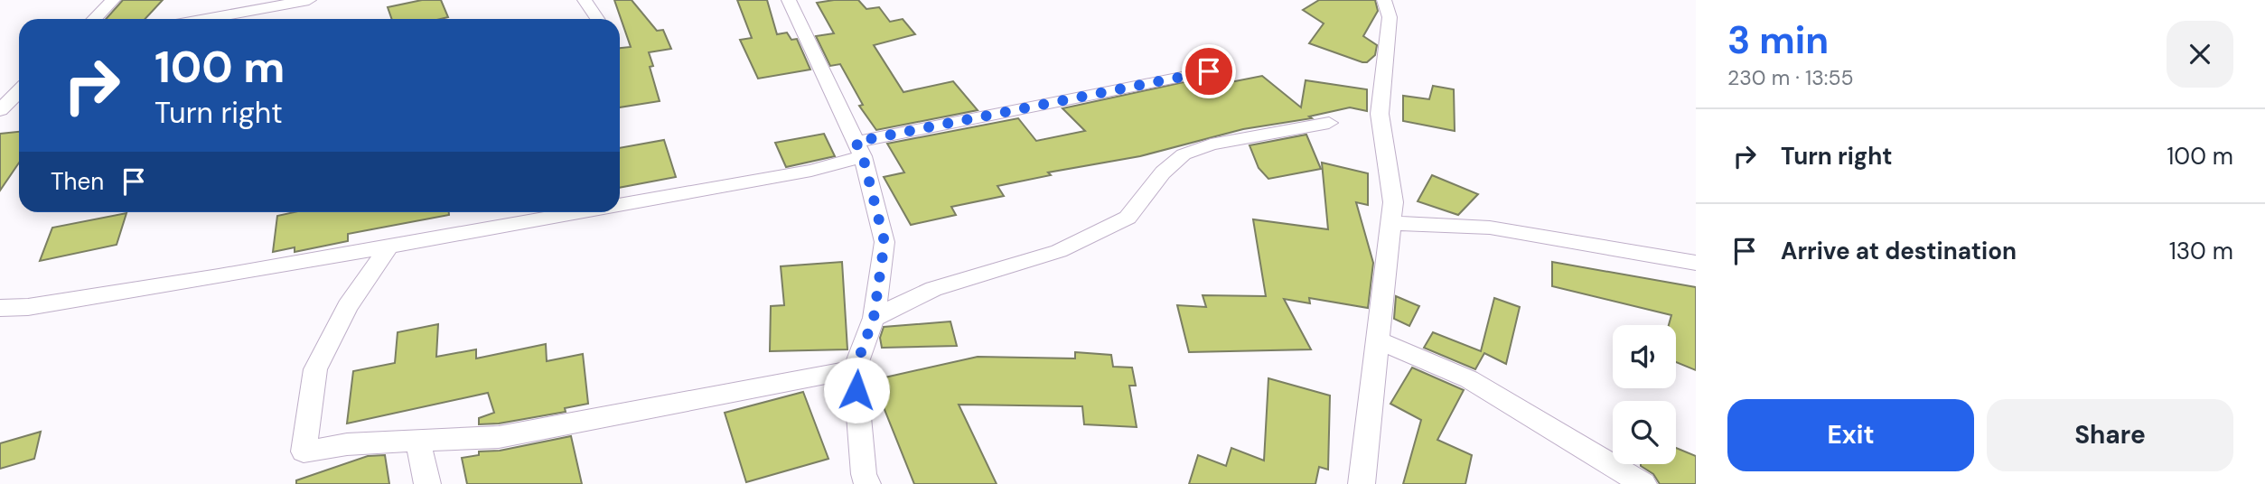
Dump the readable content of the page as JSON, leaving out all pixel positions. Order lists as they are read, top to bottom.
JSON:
{
  "page": {
    "heading": ["3 min", "230 m · 13:55"],
    "turn": ["100 m", "Turn right"],
    "list": [
      {
        "name": "Turn right",
        "value": "100 m"
      },
      {
        "name": "Arrive at destination",
        "value": "130 m"
      }
    ],
    "then": "Then",
    "buttons": ["Exit", "Share"]
  }
}
